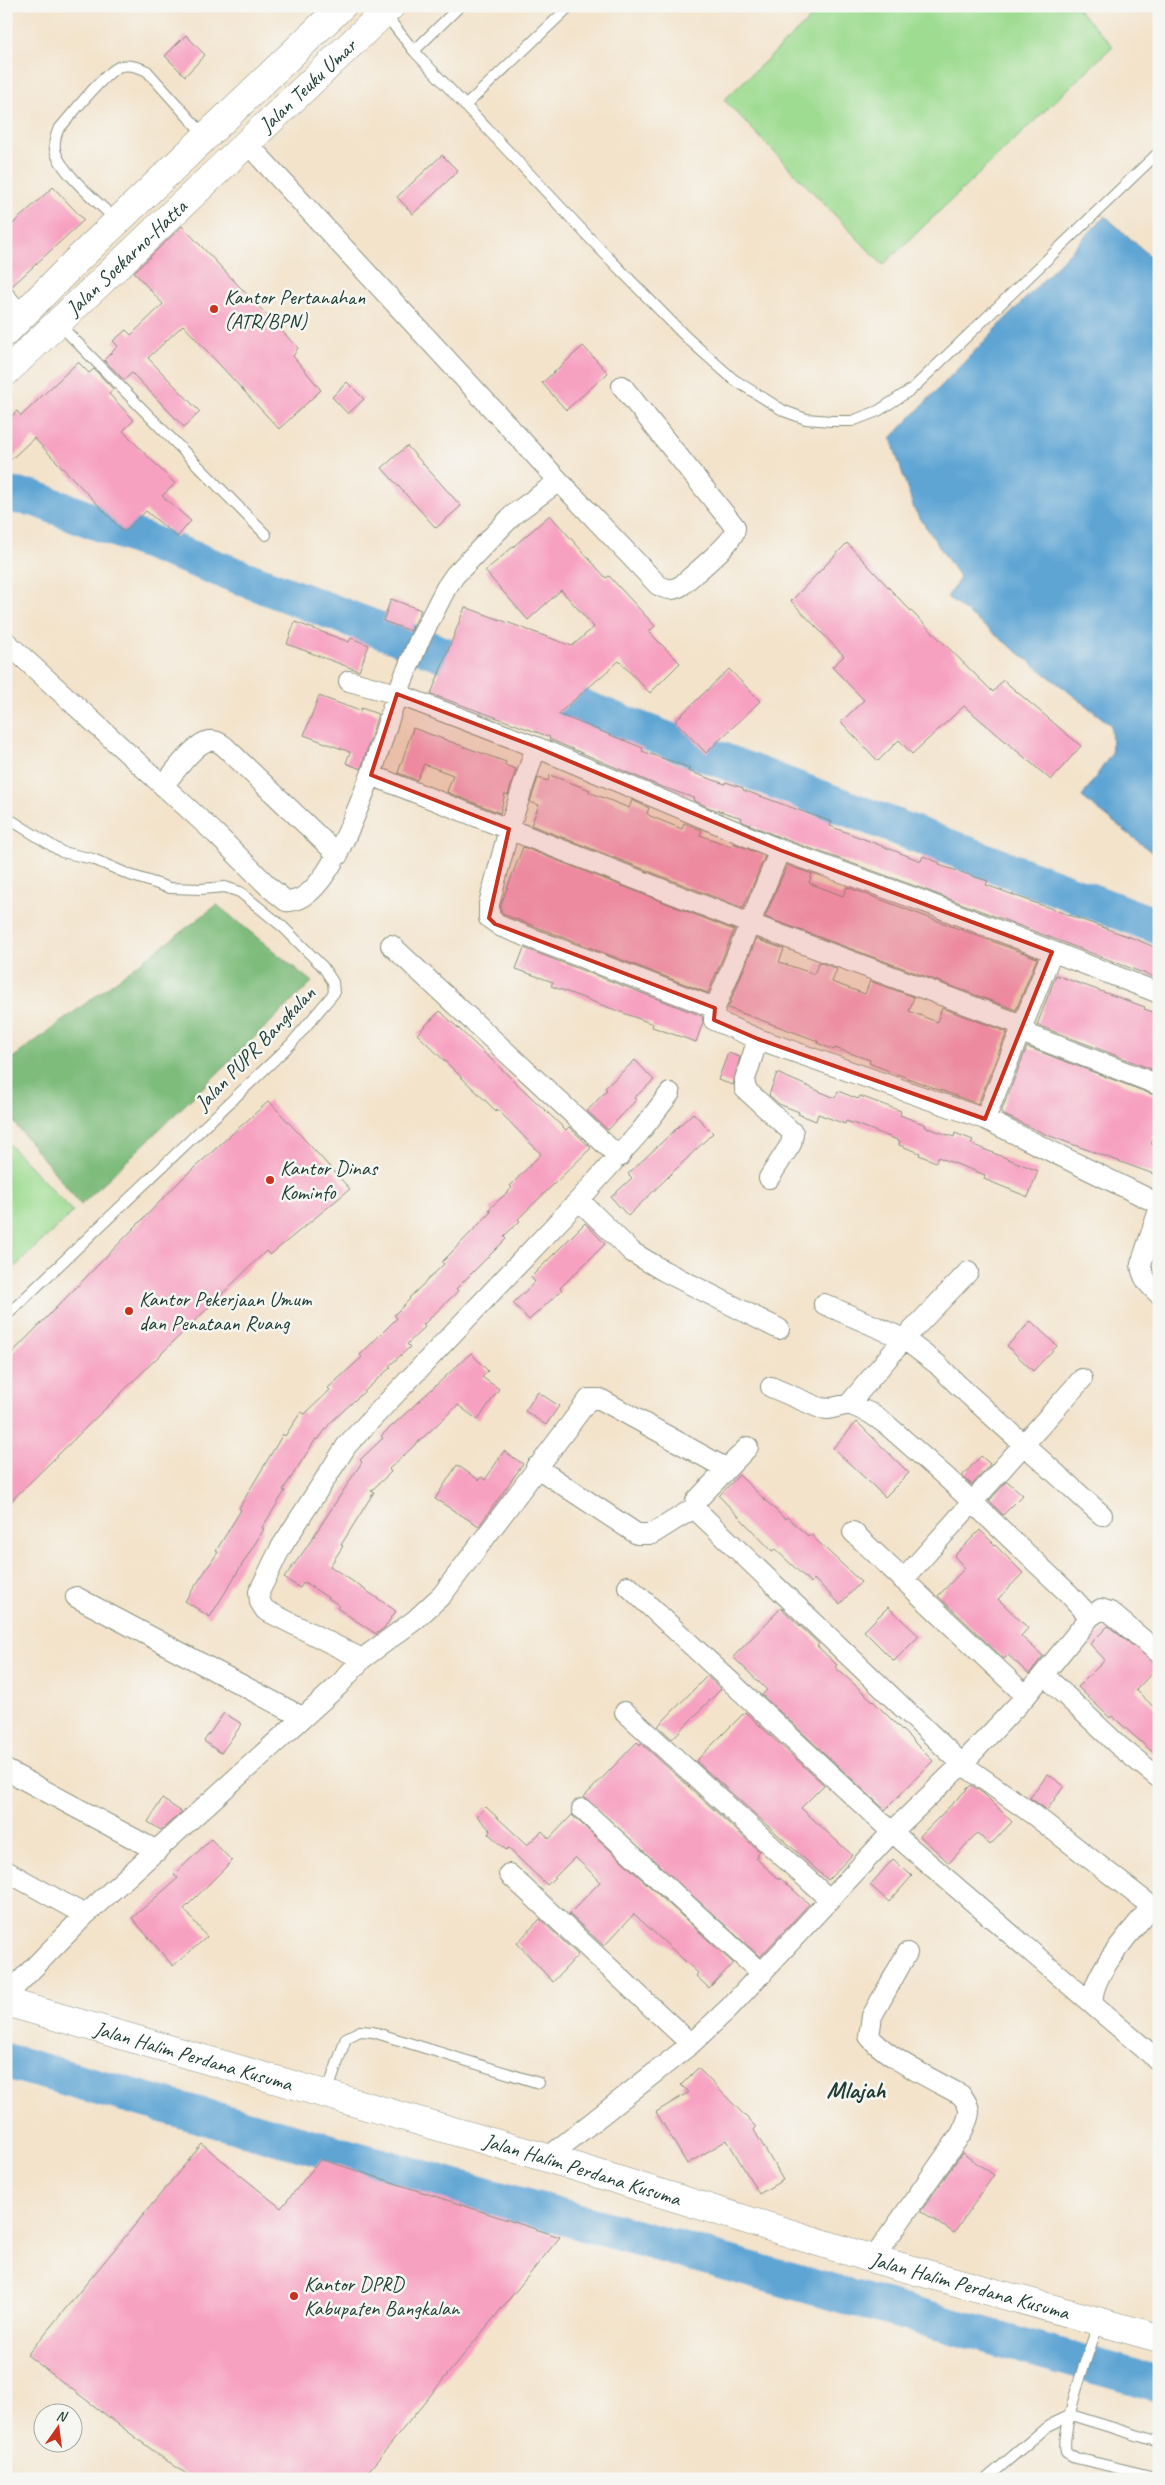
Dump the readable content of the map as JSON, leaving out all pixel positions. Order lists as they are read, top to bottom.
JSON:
{
  "streets": {
    "main road": ["Jalan Teuku Umar", "Jalan Soekarno-Hatta", "Jalan Halim Perdana Kusuma"],
    "lane": ["Jalan PUPR Bangkalan"]
  },
  "crossings": [
    ["Jalan Teuku Umar", "Jalan Soekarno-Hatta"]
  ],
  "districts": ["Mlajah"],
  "places": [
    "Kantor Pertanahan (ATR/BPN)",
    "Kantor Dinas Kominfo",
    "Kantor Pekerjaan Umum dan Penataan Ruang",
    "Kantor DPRD Kabupaten Bangkalan"
  ],
  "north": "top"
}
